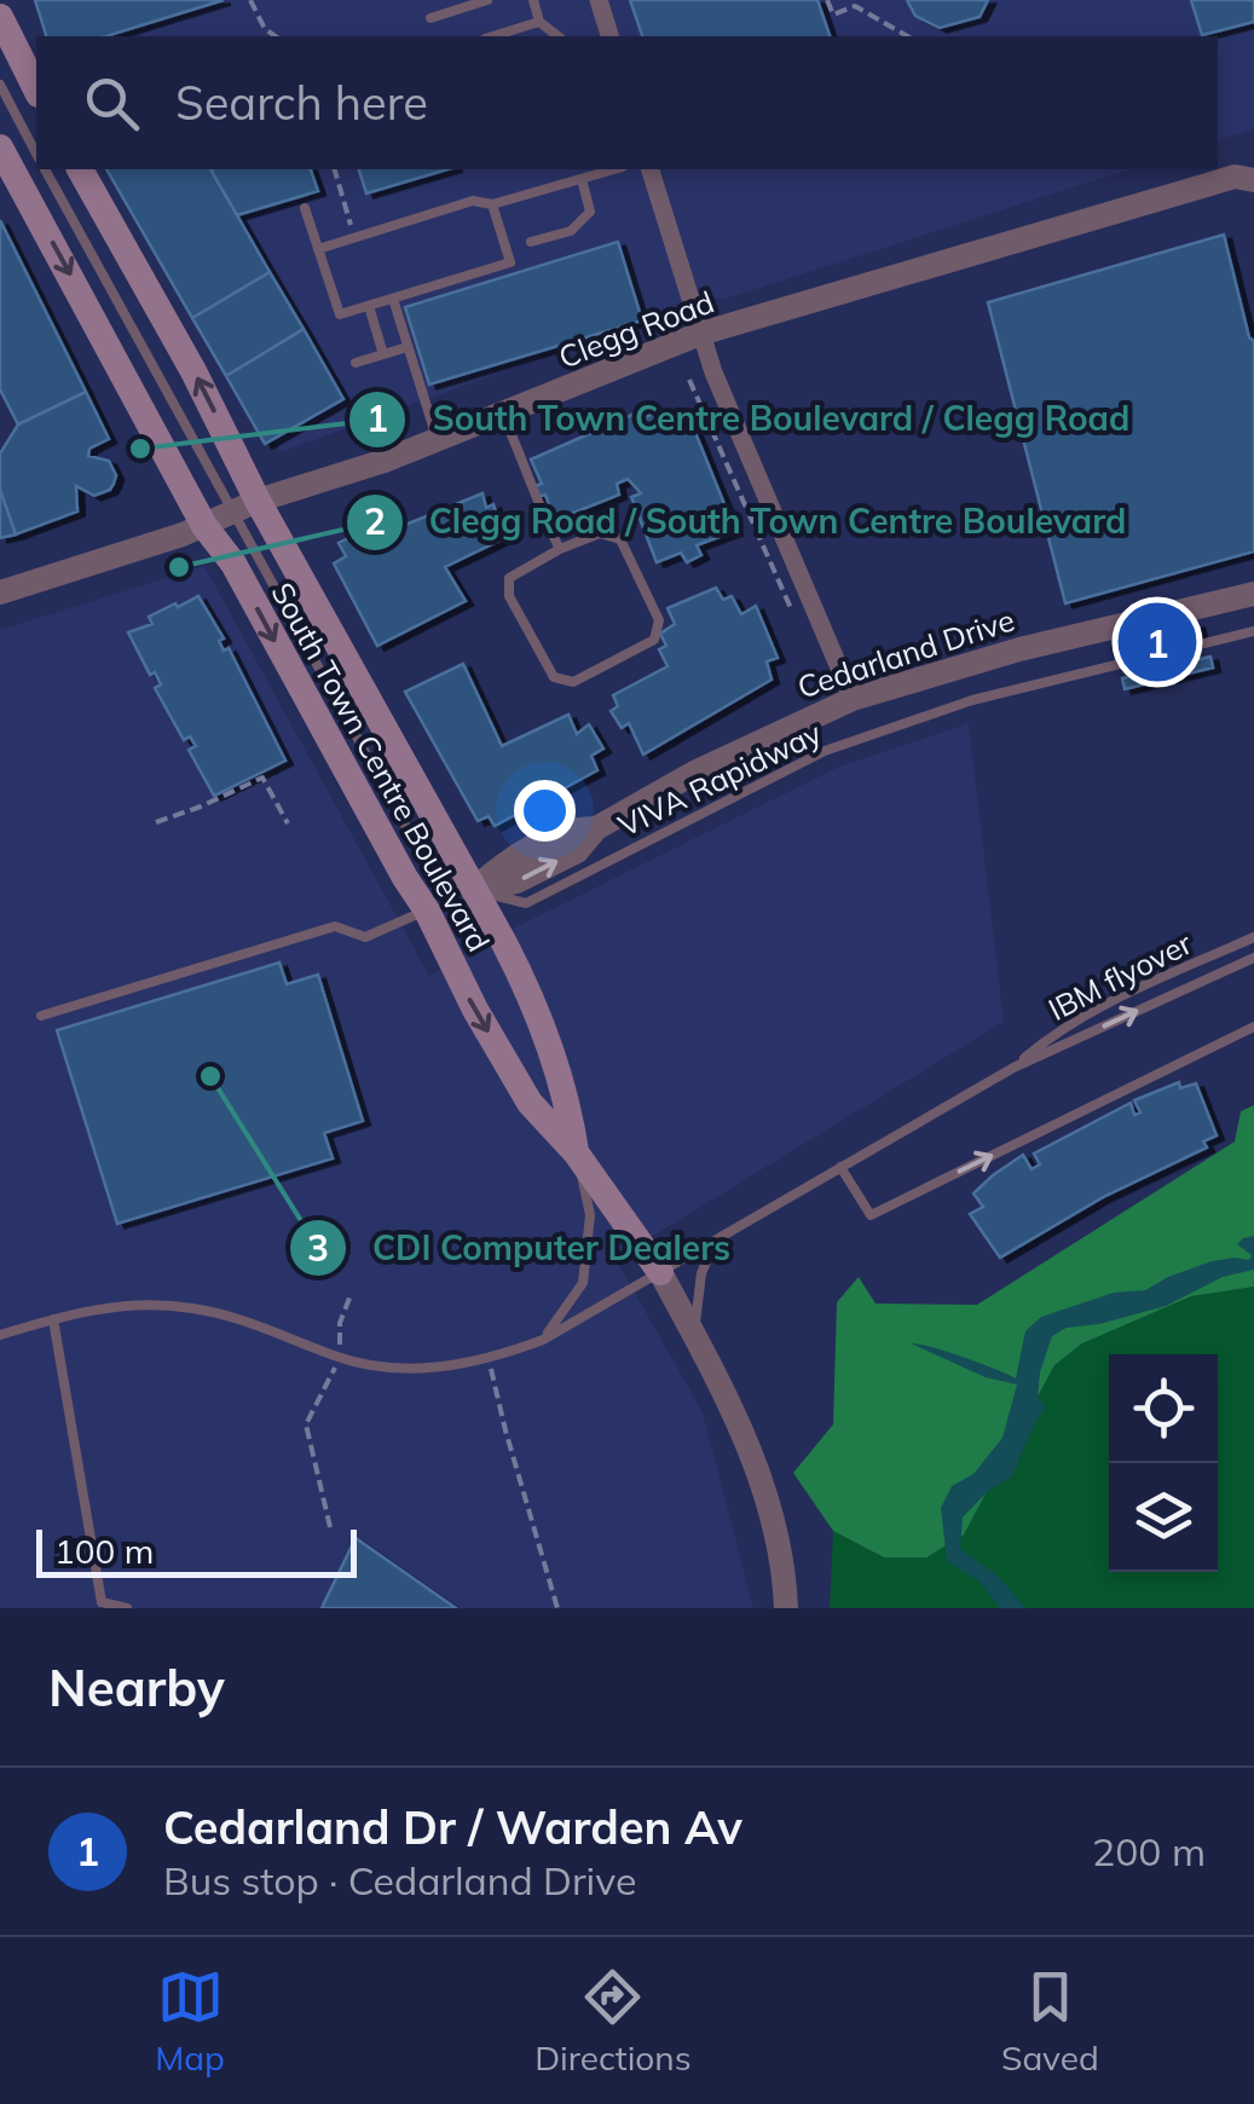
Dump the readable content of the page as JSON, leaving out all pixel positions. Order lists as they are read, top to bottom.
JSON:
{
  "streets": {
    "main road": ["Cedarland Drive", "South Town Centre Boulevard"],
    "street": ["Clegg Road"],
    "lane": ["VIVA Rapidway", "IBM flyover"]
  },
  "crossings": [
    ["Clegg Road", "South Town Centre Boulevard"],
    ["Cedarland Drive", "South Town Centre Boulevard"],
    ["Cedarland Drive", "VIVA Rapidway"],
    ["South Town Centre Boulevard", "VIVA Rapidway"]
  ],
  "places": ["South Town Centre Boulevard / Clegg Road", "Clegg Road / South Town Centre Boulevard", "CDI Computer Dealers"],
  "scale_bar": "100 m",
  "page": {
    "search": "Search here",
    "pins": "1",
    "scale": "100 m",
    "heading": "Nearby",
    "list": [
      {
        "mark": "1",
        "name": "Cedarland Dr / Warden Av",
        "note": "Bus stop · Cedarland Drive",
        "value": "200 m"
      }
    ],
    "nav": ["Map", "Directions", "Saved"]
  }
}
